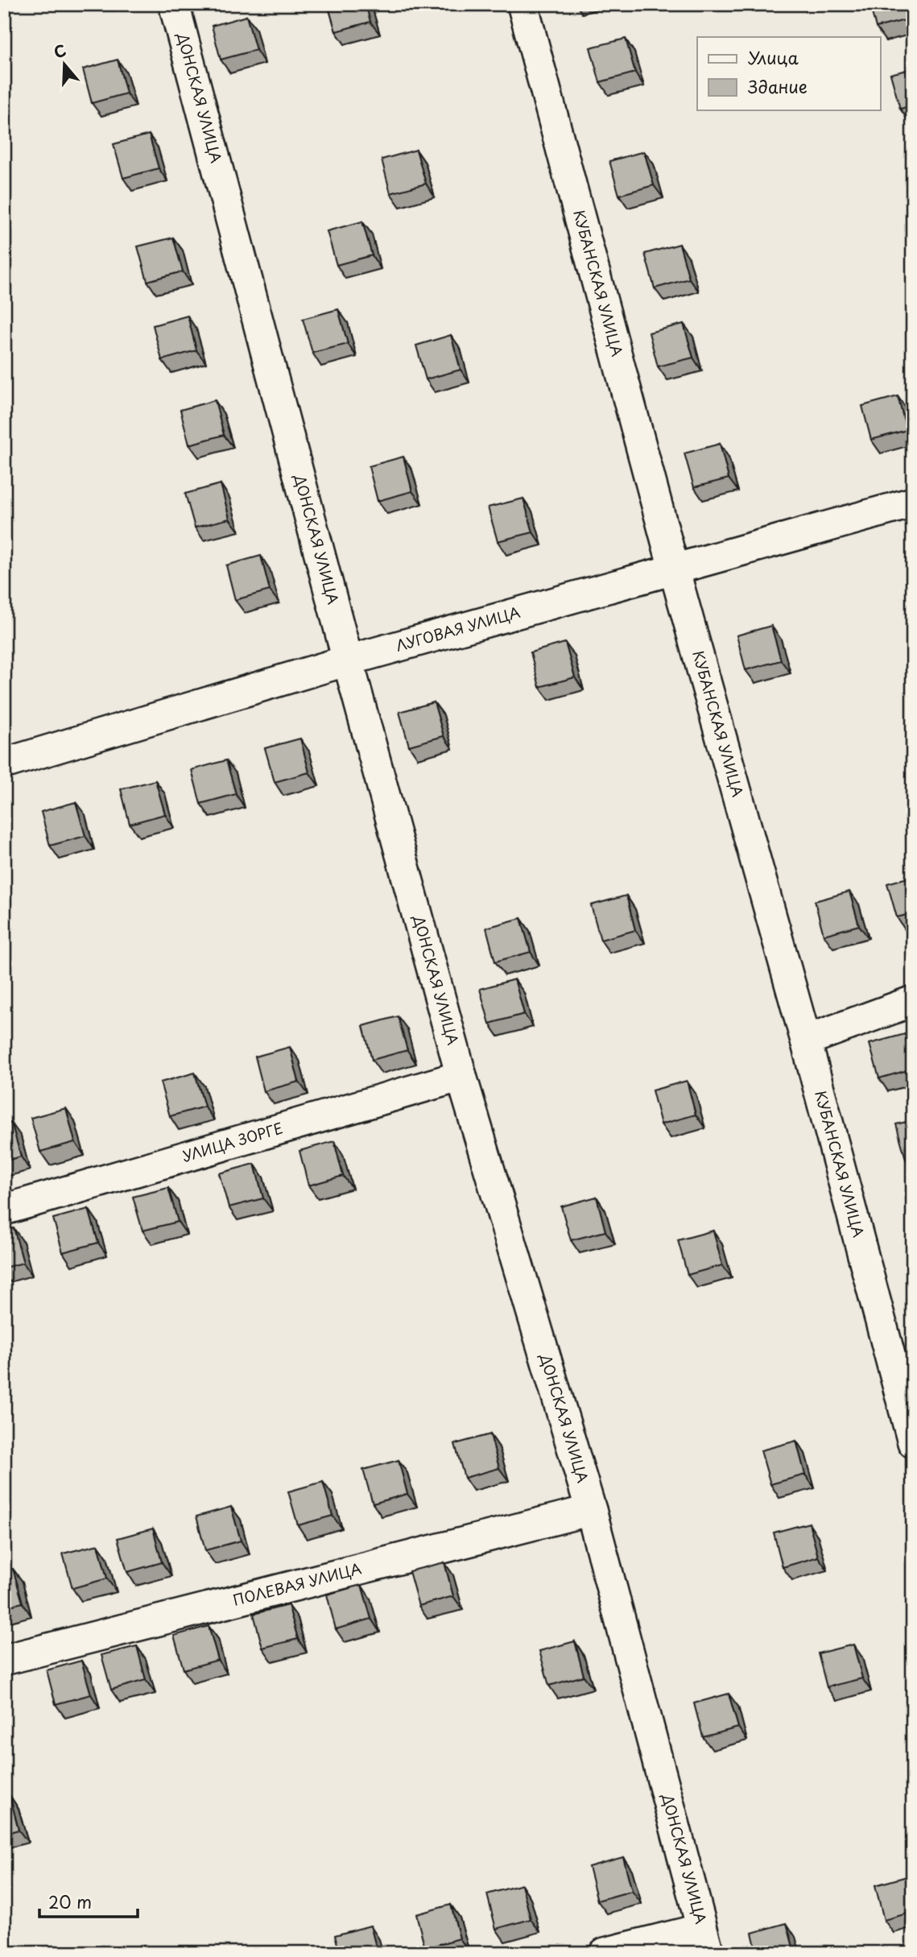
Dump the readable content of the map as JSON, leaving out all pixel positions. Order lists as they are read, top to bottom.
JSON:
{
  "streets": {
    "street": [
      "ДОНСКАЯ УЛИЦА",
      "КУБАНСКАЯ УЛИЦА",
      "ЛУГОВАЯ УЛИЦА",
      "УЛИЦА ЗОРГЕ",
      "ПОЛЕВАЯ УЛИЦА"
    ]
  },
  "crossings": [
    ["ДОНСКАЯ УЛИЦА", "ЛУГОВАЯ УЛИЦА"],
    ["ДОНСКАЯ УЛИЦА", "УЛИЦА ЗОРГЕ"],
    ["ДОНСКАЯ УЛИЦА", "ПОЛЕВАЯ УЛИЦА"],
    ["КУБАНСКАЯ УЛИЦА", "ЛУГОВАЯ УЛИЦА"]
  ],
  "legend": ["Улица", "Здание"],
  "scale_bar": "20 m",
  "north": "top"
}
